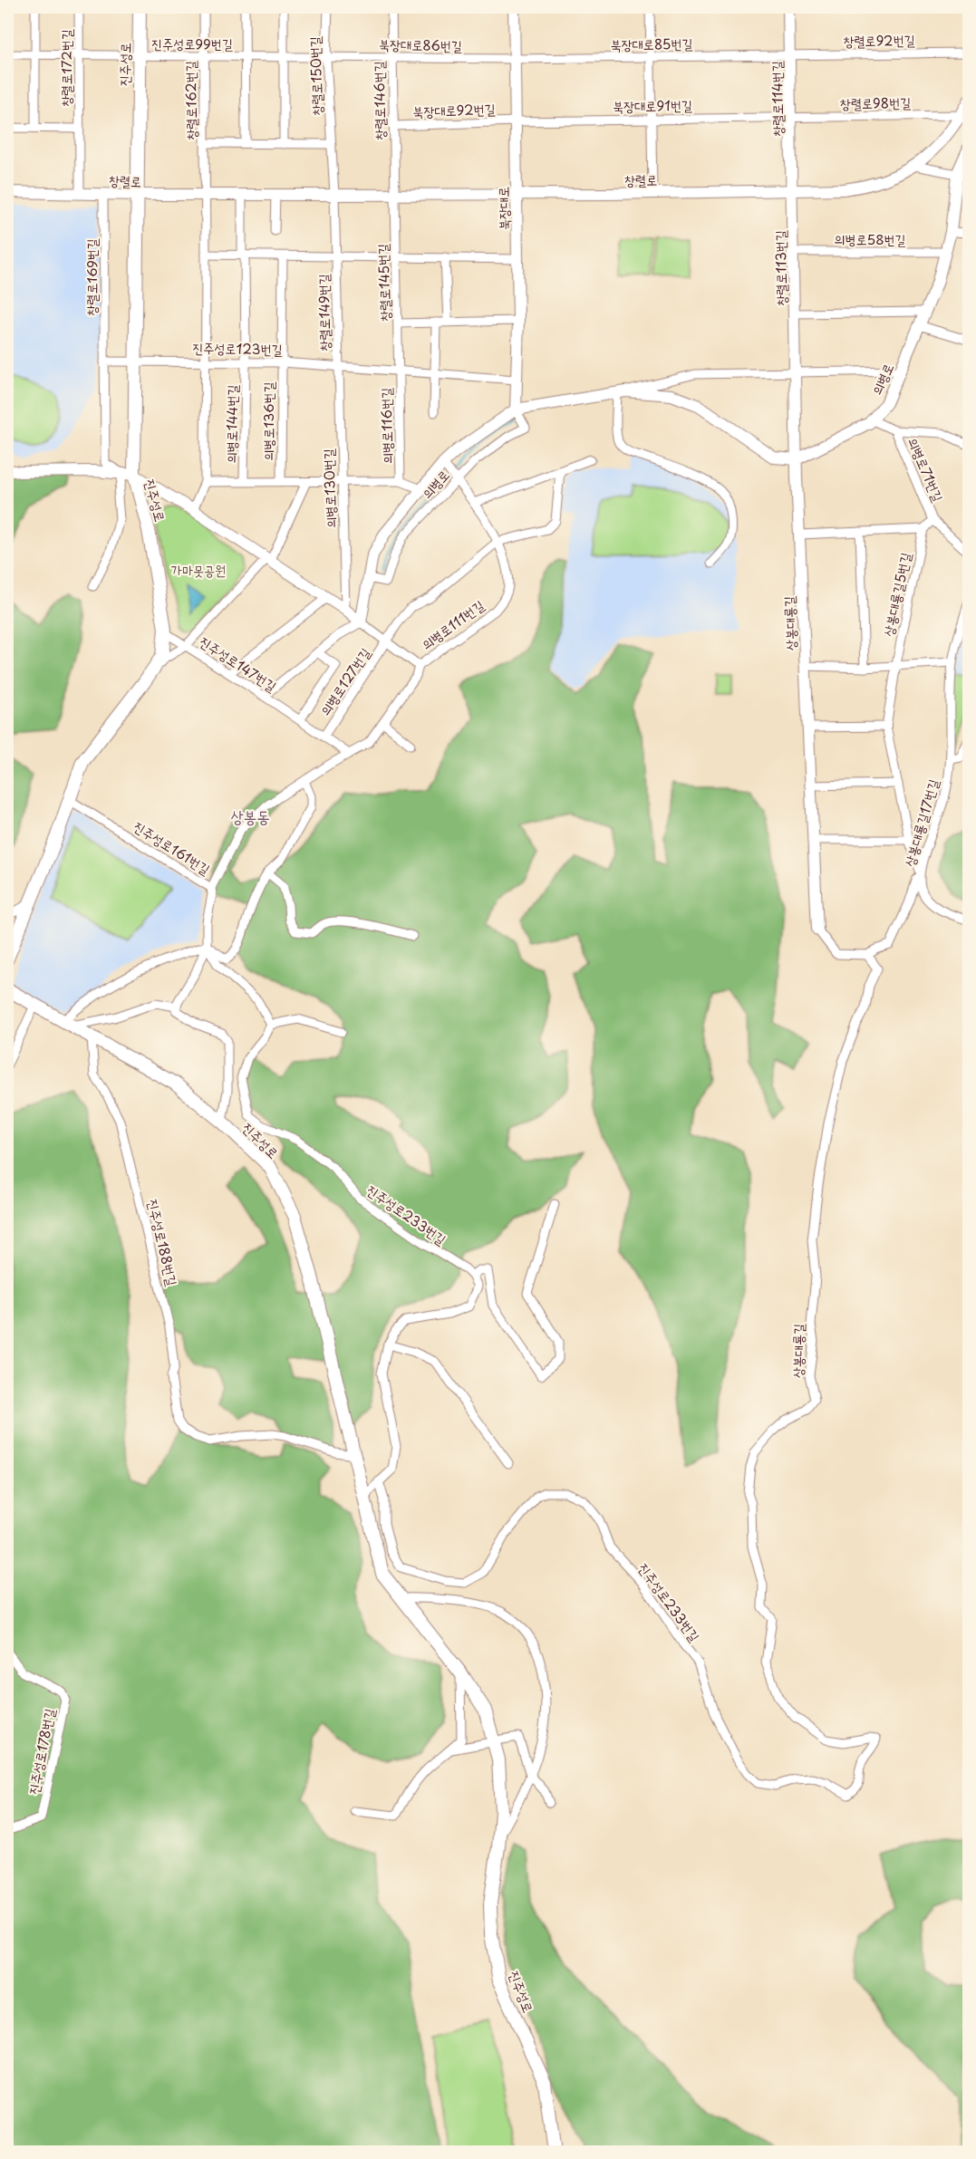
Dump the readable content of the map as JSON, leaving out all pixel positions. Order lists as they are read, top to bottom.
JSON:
{
  "streets": {
    "main road": ["진주성로"],
    "street": [
      "창렬로92번길",
      "진주성로99번길",
      "북장대로85번길",
      "북장대로86번길",
      "창렬로172번길",
      "창렬로150번길",
      "창렬로114번길",
      "창렬로162번길",
      "창렬로146번길",
      "창렬로98번길",
      "북장대로91번길",
      "북장대로92번길",
      "창렬로",
      "북장대로",
      "의병로58번길",
      "창렬로113번길",
      "창렬로169번길",
      "창렬로145번길",
      "창렬로149번길",
      "진주성로123번길",
      "의병로",
      "의병로136번길",
      "의병로144번길",
      "의병로116번길",
      "의병로71번길",
      "의병로130번길",
      "상봉대룡길5번길",
      "상봉대룡길",
      "의병로111번길",
      "진주성로147번길",
      "의병로127번길",
      "상봉대룡길17번길",
      "진주성로161번길",
      "진주성로233번길",
      "진주성로188번길",
      "진주성로178번길"
    ]
  },
  "crossings": [
    ["창렬로92번길", "북장대로85번길"],
    ["창렬로92번길", "창렬로114번길"],
    ["진주성로99번길", "북장대로86번길"],
    ["진주성로99번길", "진주성로"],
    ["진주성로99번길", "창렬로172번길"],
    ["진주성로99번길", "창렬로150번길"],
    ["진주성로99번길", "창렬로162번길"],
    ["북장대로85번길", "북장대로86번길"],
    ["북장대로85번길", "창렬로114번길"],
    ["북장대로85번길", "북장대로"],
    ["북장대로86번길", "창렬로150번길"],
    ["북장대로86번길", "창렬로146번길"],
    ["북장대로86번길", "북장대로"],
    ["진주성로", "창렬로"],
    ["진주성로", "창렬로169번길"],
    ["진주성로", "진주성로123번길"],
    ["진주성로", "진주성로147번길"],
    ["진주성로", "진주성로161번길"],
    ["진주성로", "진주성로188번길"],
    ["창렬로172번길", "창렬로"],
    ["창렬로150번길", "창렬로"],
    ["창렬로150번길", "창렬로149번길"],
    ["창렬로114번길", "창렬로98번길"],
    ["창렬로114번길", "북장대로91번길"],
    ["창렬로114번길", "창렬로"],
    ["창렬로114번길", "창렬로113번길"],
    ["창렬로162번길", "창렬로"],
    ["창렬로162번길", "창렬로149번길"],
    ["창렬로162번길", "의병로144번길"],
    ["창렬로146번길", "북장대로92번길"],
    ["창렬로146번길", "창렬로"],
    ["창렬로146번길", "창렬로145번길"],
    ["창렬로98번길", "북장대로91번길"],
    ["창렬로98번길", "창렬로"],
    ["북장대로91번길", "북장대로92번길"],
    ["북장대로91번길", "북장대로"],
    ["북장대로92번길", "북장대로"],
    ["창렬로", "북장대로"],
    ["창렬로", "창렬로113번길"],
    ["창렬로", "창렬로169번길"],
    ["창렬로", "창렬로145번길"],
    ["창렬로", "창렬로149번길"],
    ["북장대로", "진주성로123번길"],
    ["북장대로", "의병로"],
    ["의병로58번길", "창렬로113번길"],
    ["의병로58번길", "의병로"],
    ["창렬로113번길", "의병로"],
    ["창렬로113번길", "상봉대룡길"],
    ["창렬로169번길", "진주성로123번길"],
    ["창렬로145번길", "진주성로123번길"],
    ["창렬로145번길", "의병로116번길"],
    ["창렬로149번길", "진주성로123번길"],
    ["창렬로149번길", "의병로144번길"],
    ["창렬로149번길", "의병로130번길"],
    ["진주성로123번길", "의병로136번길"],
    ["진주성로123번길", "의병로144번길"],
    ["진주성로123번길", "의병로116번길"],
    ["진주성로123번길", "의병로130번길"],
    ["의병로", "의병로116번길"],
    ["의병로", "의병로71번길"],
    ["의병로", "상봉대룡길"],
    ["의병로", "의병로111번길"],
    ["의병로136번길", "의병로144번길"],
    ["의병로136번길", "의병로116번길"],
    ["의병로116번길", "의병로130번길"],
    ["상봉대룡길", "상봉대룡길17번길"],
    ["상봉대룡길", "진주성로233번길"],
    ["진주성로147번길", "의병로127번길"]
  ],
  "districts": ["상봉동"],
  "parks": ["가마못공원"]
}
